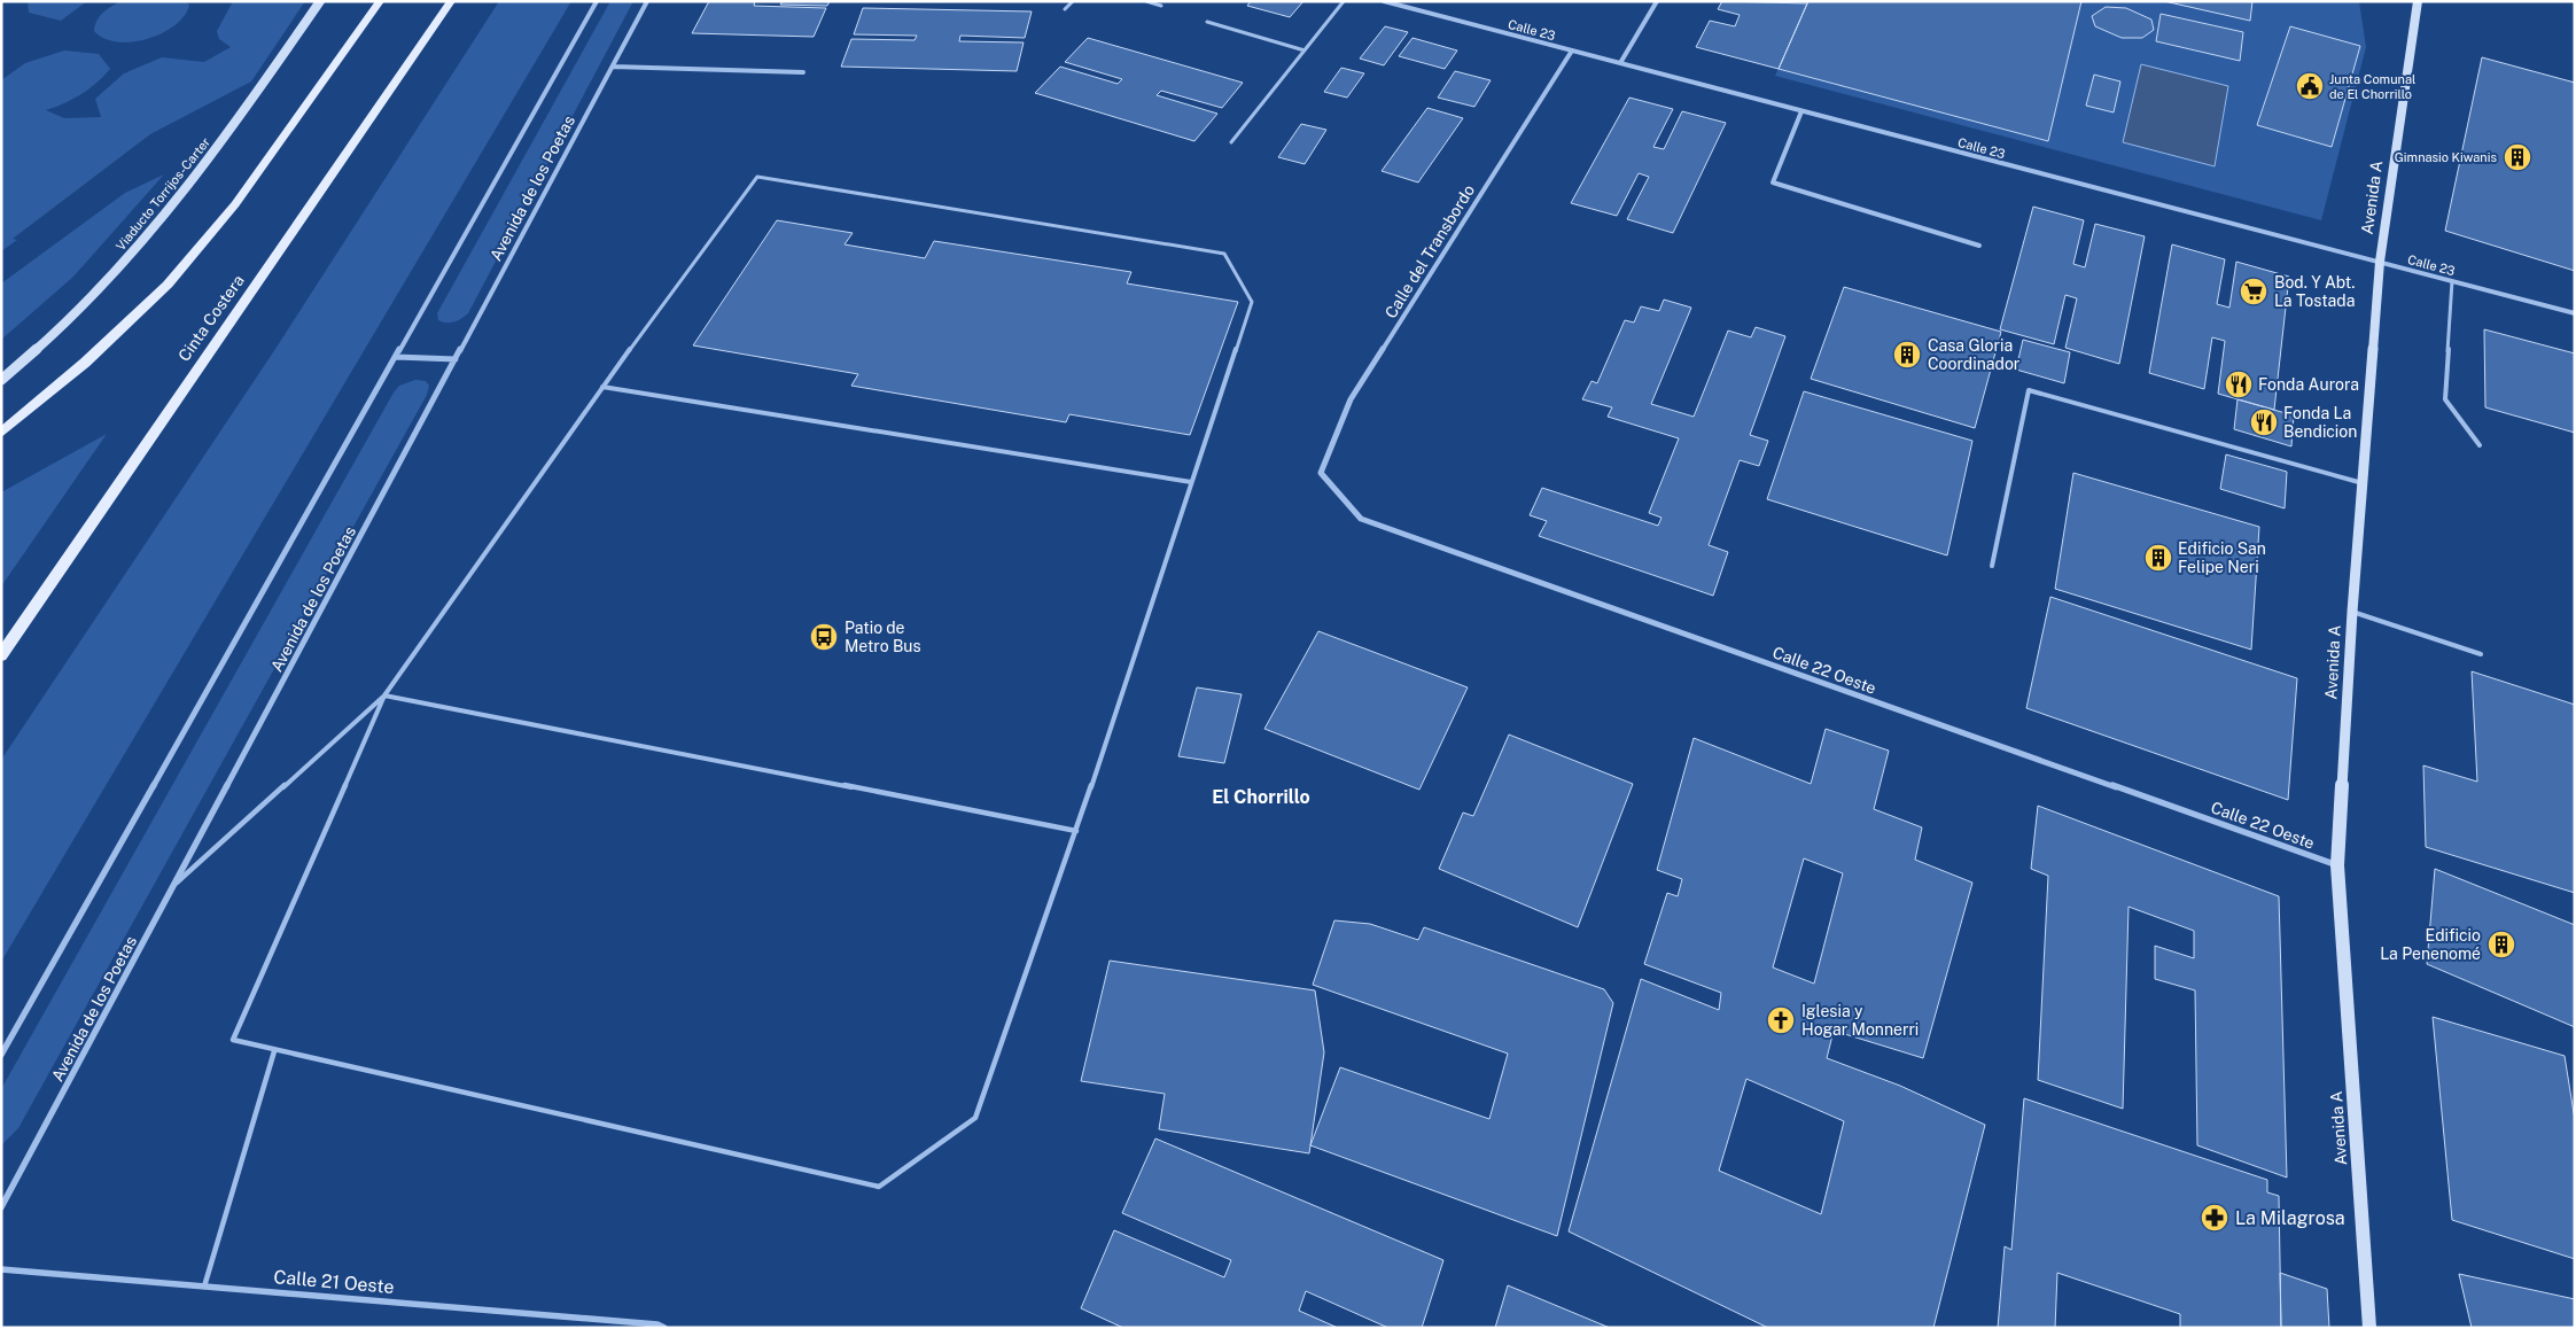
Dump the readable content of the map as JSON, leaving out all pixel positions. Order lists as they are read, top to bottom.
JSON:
{
  "streets": {
    "main road": ["Cinta Costera"],
    "street": [
      "Calle 23",
      "Avenida de los Poetas",
      "Viaducto Torrijos-Carter",
      "Avenida A",
      "Calle del Transbordo",
      "Calle 22 Oeste",
      "Calle 21 Oeste"
    ]
  },
  "crossings": [
    ["Calle 23", "Avenida A"],
    ["Calle 23", "Calle del Transbordo"],
    ["Avenida A", "Calle 22 Oeste"],
    ["Calle del Transbordo", "Calle 22 Oeste"]
  ],
  "districts": ["El Chorrillo"],
  "places": {
    "public building": ["Junta Comunal de El Chorrillo"],
    "building": [
      "Gimnasio Kiwanis",
      "Casa Gloria Coordinador",
      "Edificio San Felipe Neri",
      "Edificio La Penenomé"
    ],
    "supermarket": ["Bod. Y Abt. La Tostada"],
    "restaurant": ["Fonda Aurora", "Fonda La Bendicion"],
    "bus stop": ["Patio de Metro Bus"],
    "church": ["Iglesia y Hogar Monnerri"],
    "pharmacy": ["La Milagrosa"]
  }
}
